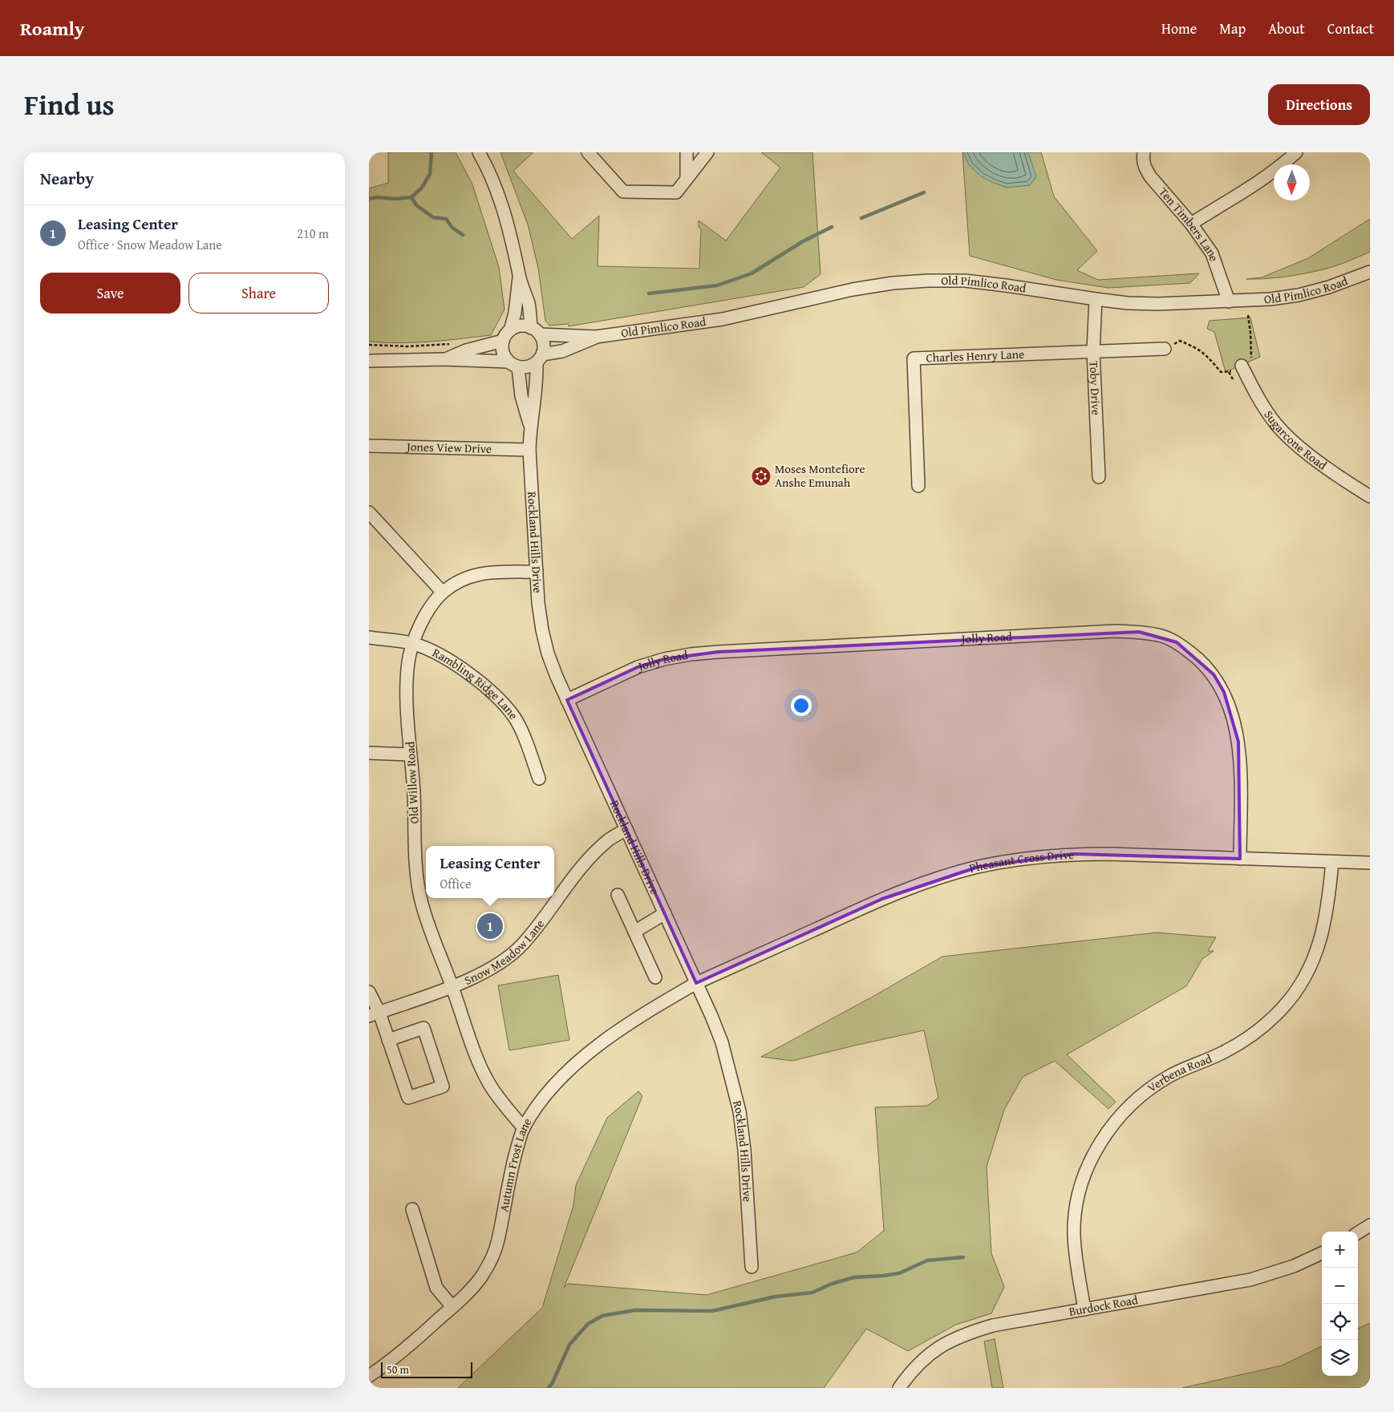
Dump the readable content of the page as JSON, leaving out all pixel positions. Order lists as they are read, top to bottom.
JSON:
{
  "streets": {
    "street": [
      "Ten Timbers Lane",
      "Old Pimlico Road",
      "Charles Henry Lane",
      "Toby Drive",
      "Sugarcone Road",
      "Jones View Drive",
      "Rockland Hills Drive",
      "Jolly Road",
      "Rambling Ridge Lane",
      "Old Willow Road",
      "Pheasant Cross Drive",
      "Snow Meadow Lane",
      "Verbena Road",
      "Autumn Frost Lane",
      "Burdock Road"
    ]
  },
  "crossings": [
    ["Ten Timbers Lane", "Old Pimlico Road"],
    ["Old Pimlico Road", "Toby Drive"],
    ["Old Pimlico Road", "Rockland Hills Drive"],
    ["Charles Henry Lane", "Toby Drive"],
    ["Jones View Drive", "Rockland Hills Drive"],
    ["Rockland Hills Drive", "Jolly Road"],
    ["Rockland Hills Drive", "Old Willow Road"],
    ["Rockland Hills Drive", "Pheasant Cross Drive"],
    ["Rockland Hills Drive", "Snow Meadow Lane"],
    ["Rockland Hills Drive", "Autumn Frost Lane"],
    ["Jolly Road", "Pheasant Cross Drive"],
    ["Rambling Ridge Lane", "Old Willow Road"],
    ["Old Willow Road", "Snow Meadow Lane"],
    ["Old Willow Road", "Autumn Frost Lane"],
    ["Pheasant Cross Drive", "Verbena Road"],
    ["Pheasant Cross Drive", "Autumn Frost Lane"],
    ["Verbena Road", "Burdock Road"]
  ],
  "places": {
    "synagogue": ["Moses Montefiore Anshe Emunah"]
  },
  "scale_bar": "50 m",
  "north": "bottom",
  "page": {
    "header": "Roamly",
    "nav": [
      "Home",
      "Map",
      "About",
      "Contact"
    ],
    "title": "Find us",
    "buttons": [
      "Directions",
      ["Save", "Share"]
    ],
    "heading": "Nearby",
    "list": [
      {
        "mark": "1",
        "name": "Leasing Center",
        "note": "Office · Snow Meadow Lane",
        "value": "210 m"
      }
    ],
    "popup": ["Leasing Center", "Office"],
    "pins": "1",
    "map_buttons": ["+", "−"],
    "scale": "50 m"
  }
}
